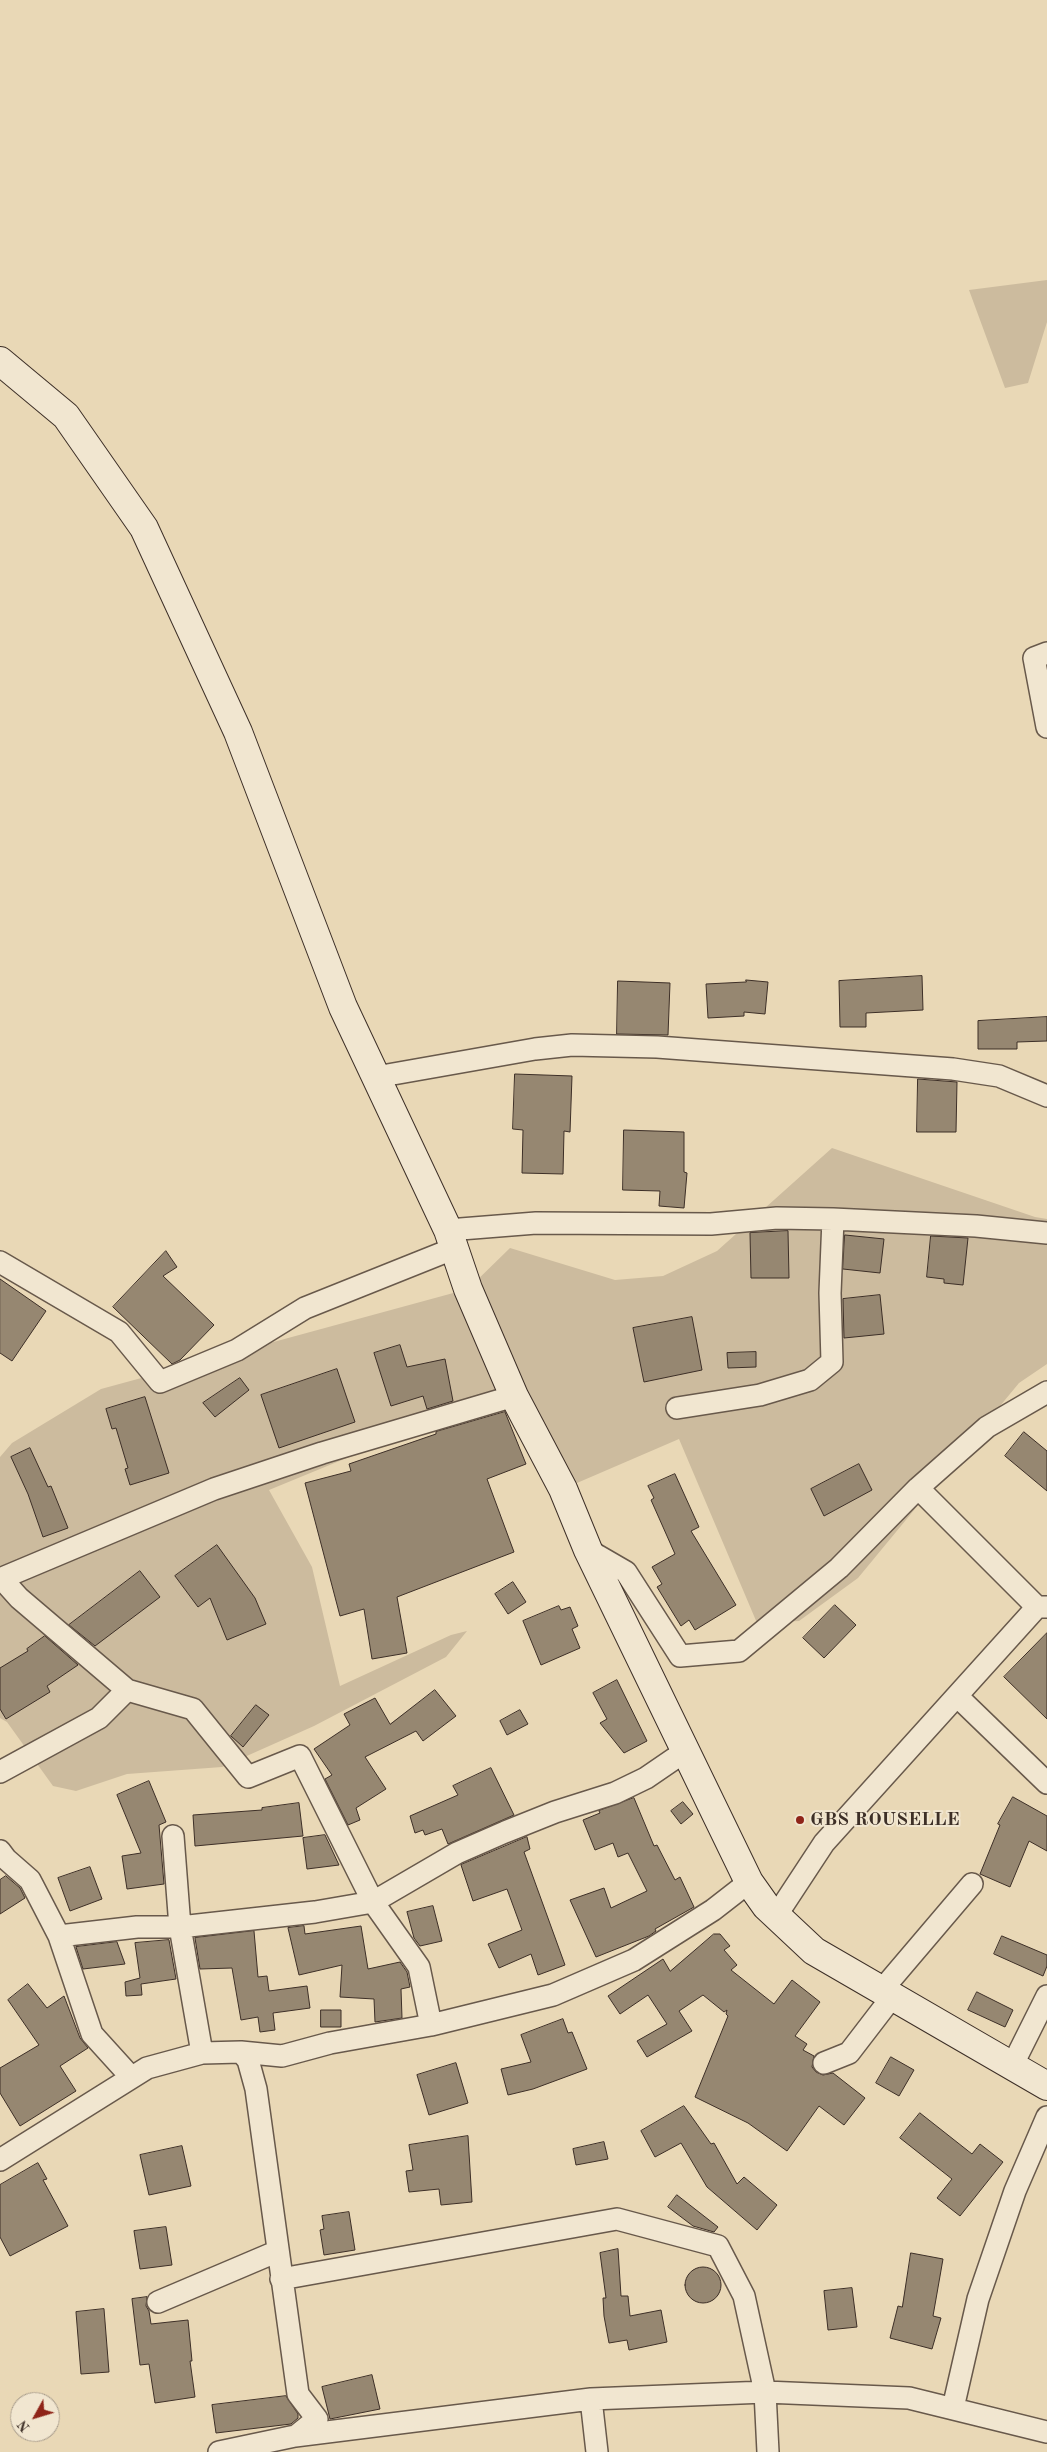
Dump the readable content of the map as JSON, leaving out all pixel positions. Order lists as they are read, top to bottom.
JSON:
{
  "places": ["GBS ROUSELLE"],
  "north": "bottom left"
}
